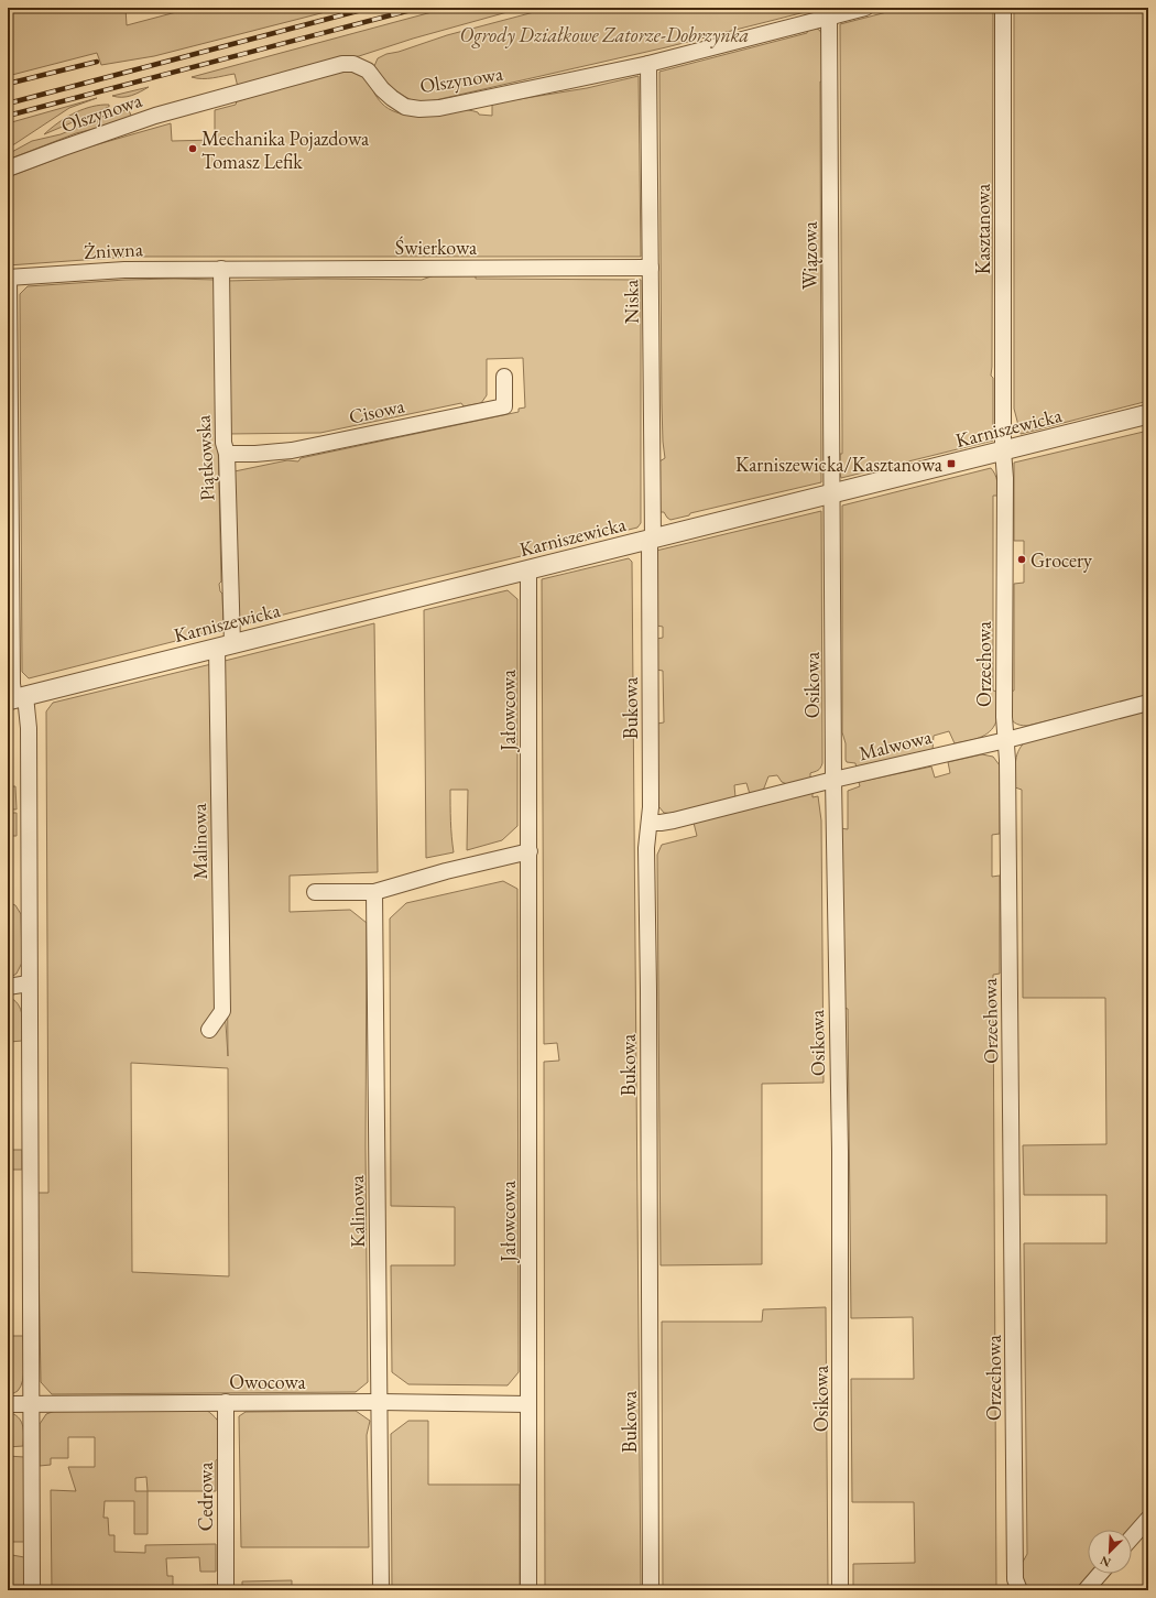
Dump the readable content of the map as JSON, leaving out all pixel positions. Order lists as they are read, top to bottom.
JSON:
{
  "streets": {
    "street": [
      "Olszynowa",
      "Kasztanowa",
      "Świerkowa",
      "Żniwna",
      "Wiązowa",
      "Niska",
      "Cisowa",
      "Karniszewicka",
      "Piątkowska",
      "Orzechowa",
      "Osikowa",
      "Bukowa",
      "Jałowcowa",
      "Malwowa",
      "Malinowa",
      "Kalinowa",
      "Owocowa",
      "Cedrowa"
    ]
  },
  "crossings": [
    ["Olszynowa", "Wiązowa"],
    ["Olszynowa", "Niska"],
    ["Kasztanowa", "Karniszewicka"],
    ["Kasztanowa", "Orzechowa"],
    ["Świerkowa", "Żniwna"],
    ["Świerkowa", "Niska"],
    ["Świerkowa", "Piątkowska"],
    ["Żniwna", "Piątkowska"],
    ["Wiązowa", "Karniszewicka"],
    ["Wiązowa", "Osikowa"],
    ["Niska", "Karniszewicka"],
    ["Niska", "Bukowa"],
    ["Cisowa", "Piątkowska"],
    ["Karniszewicka", "Piątkowska"],
    ["Karniszewicka", "Orzechowa"],
    ["Karniszewicka", "Osikowa"],
    ["Karniszewicka", "Bukowa"],
    ["Karniszewicka", "Jałowcowa"],
    ["Karniszewicka", "Malinowa"],
    ["Piątkowska", "Malinowa"],
    ["Orzechowa", "Malwowa"],
    ["Osikowa", "Malwowa"],
    ["Bukowa", "Malwowa"],
    ["Jałowcowa", "Owocowa"],
    ["Kalinowa", "Owocowa"],
    ["Owocowa", "Cedrowa"]
  ],
  "parks": ["Ogrody Działkowe Zatorze-Dobrzynka"],
  "places": {
    "other": ["Mechanika Pojazdowa Tomasz Lefik", "Grocery"],
    "transit": ["Karniszewicka/Kasztanowa"]
  },
  "north": "bottom left"
}
